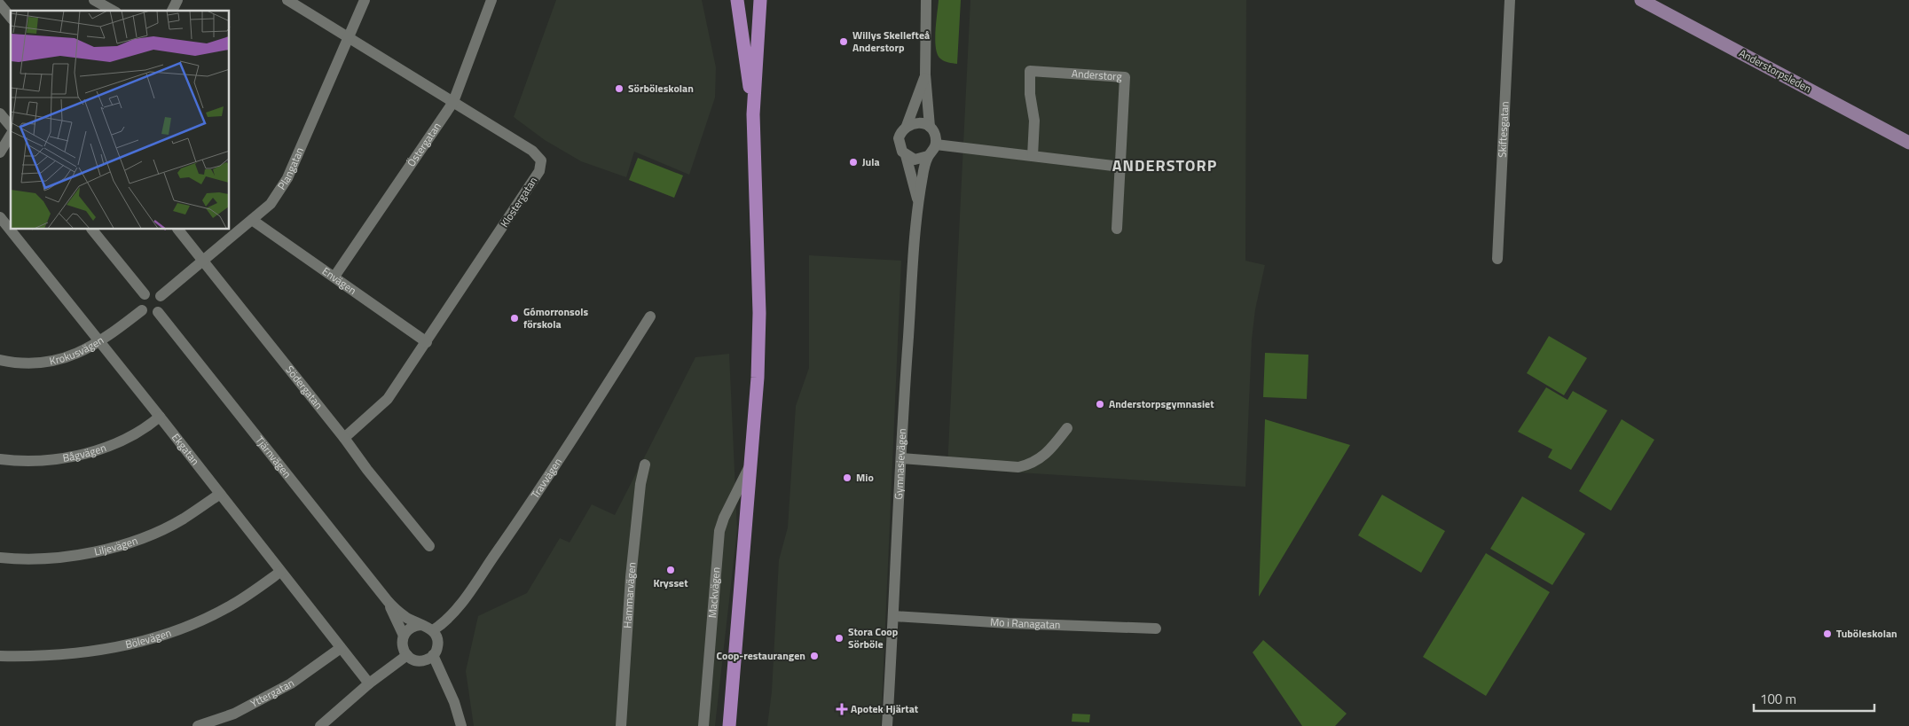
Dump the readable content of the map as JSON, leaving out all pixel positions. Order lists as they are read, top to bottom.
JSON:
{
  "streets": {
    "main road": ["Anderstorpsleden"],
    "street": [
      "Anderstorg",
      "Skiftesgatan",
      "Östergatan",
      "Plangatan",
      "Klostergatan",
      "Envägen",
      "Krokusvägen",
      "Södergatan",
      "Ekgatan",
      "Bågvägen",
      "Tjärnvägen",
      "Gymnasievägen",
      "Travvägen",
      "Liljevägen",
      "Mackvägen",
      "Hammarvägen",
      "Mo i Ranagatan",
      "Bölevägen",
      "Yttergatan"
    ]
  },
  "crossings": [
    ["Östergatan", "Klostergatan"],
    ["Östergatan", "Envägen"],
    ["Plangatan", "Klostergatan"],
    ["Plangatan", "Envägen"],
    ["Plangatan", "Krokusvägen"],
    ["Plangatan", "Södergatan"],
    ["Plangatan", "Tjärnvägen"],
    ["Klostergatan", "Envägen"],
    ["Klostergatan", "Södergatan"],
    ["Krokusvägen", "Ekgatan"],
    ["Krokusvägen", "Tjärnvägen"],
    ["Ekgatan", "Bågvägen"],
    ["Ekgatan", "Liljevägen"],
    ["Ekgatan", "Bölevägen"],
    ["Ekgatan", "Yttergatan"],
    ["Tjärnvägen", "Travvägen"],
    ["Gymnasievägen", "Mo i Ranagatan"]
  ],
  "districts": ["ANDERSTORP"],
  "places": {
    "other": [
      "Willys Skellefteå Anderstorp",
      "Sörböleskolan",
      "Jula",
      "Gómorronsols förskola",
      "Anderstorpsgymnasiet",
      "Mio",
      "Krysset",
      "Tuböleskolan",
      "Stora Coop Sörböle",
      "Coop-restaurangen"
    ],
    "health": ["Apotek Hjärtat"]
  },
  "scale_bar": "100 m"
}
